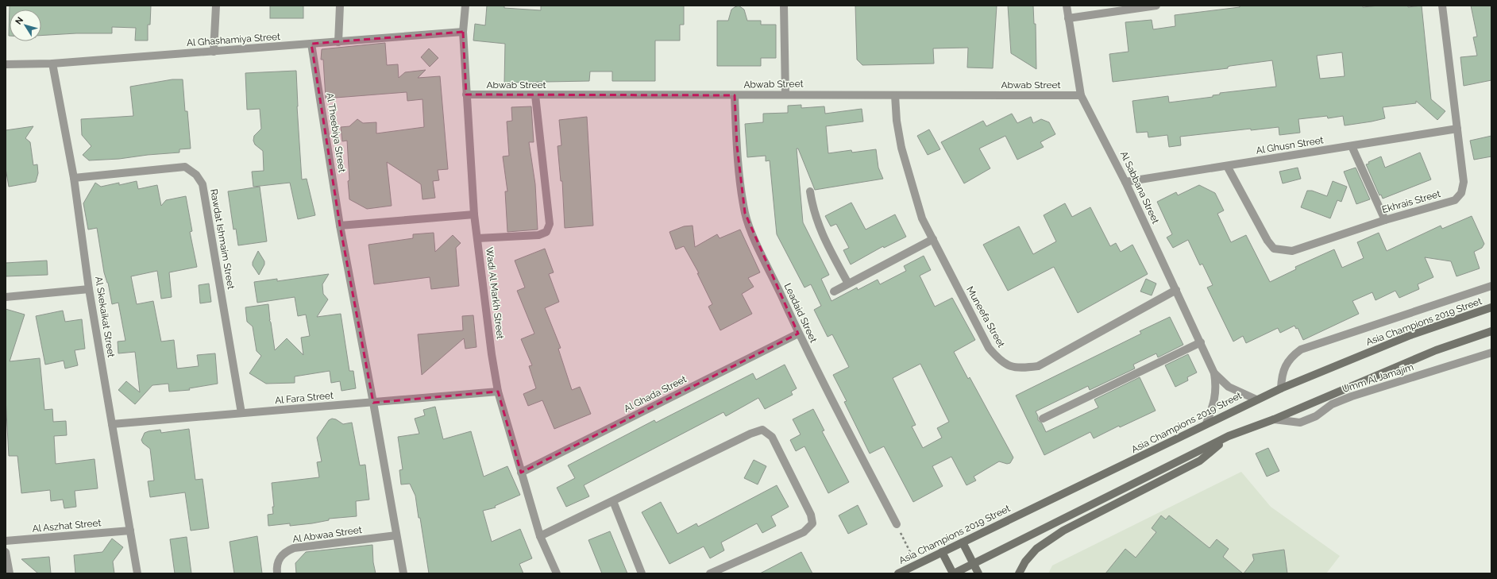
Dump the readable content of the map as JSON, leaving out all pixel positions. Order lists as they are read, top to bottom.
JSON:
{
  "streets": {
    "main road": ["Asia Champions 2019 Street"],
    "street": [
      "Al Ghashamiya Street",
      "Abwab Street",
      "Al Theebiya Street",
      "Al Ghusn Street",
      "Al Sabbana Street",
      "Ekhrais Street",
      "Rawdat Ishmaim Street",
      "Wadi Al Markh Street",
      "Leadaid Street",
      "Al Skekaikat Street",
      "Muneefa Street",
      "Umm Al Jamajim",
      "Al Ghada Street",
      "Al Fara Street",
      "Al Aszhat Street",
      "Al Abwaa Street"
    ]
  },
  "crossings": [
    ["Al Ghashamiya Street", "Al Theebiya Street"],
    ["Al Ghashamiya Street", "Wadi Al Markh Street"],
    ["Al Ghashamiya Street", "Al Skekaikat Street"],
    ["Abwab Street", "Al Sabbana Street"],
    ["Abwab Street", "Wadi Al Markh Street"],
    ["Abwab Street", "Leadaid Street"],
    ["Abwab Street", "Muneefa Street"],
    ["Al Theebiya Street", "Al Fara Street"],
    ["Al Ghusn Street", "Al Sabbana Street"],
    ["Al Ghusn Street", "Ekhrais Street"],
    ["Al Sabbana Street", "Muneefa Street"],
    ["Al Sabbana Street", "Asia Champions 2019 Street"],
    ["Rawdat Ishmaim Street", "Al Skekaikat Street"],
    ["Rawdat Ishmaim Street", "Al Fara Street"],
    ["Wadi Al Markh Street", "Al Ghada Street"],
    ["Wadi Al Markh Street", "Al Fara Street"],
    ["Leadaid Street", "Al Ghada Street"],
    ["Al Skekaikat Street", "Al Fara Street"],
    ["Al Skekaikat Street", "Al Aszhat Street"]
  ],
  "north": "top left"
}
